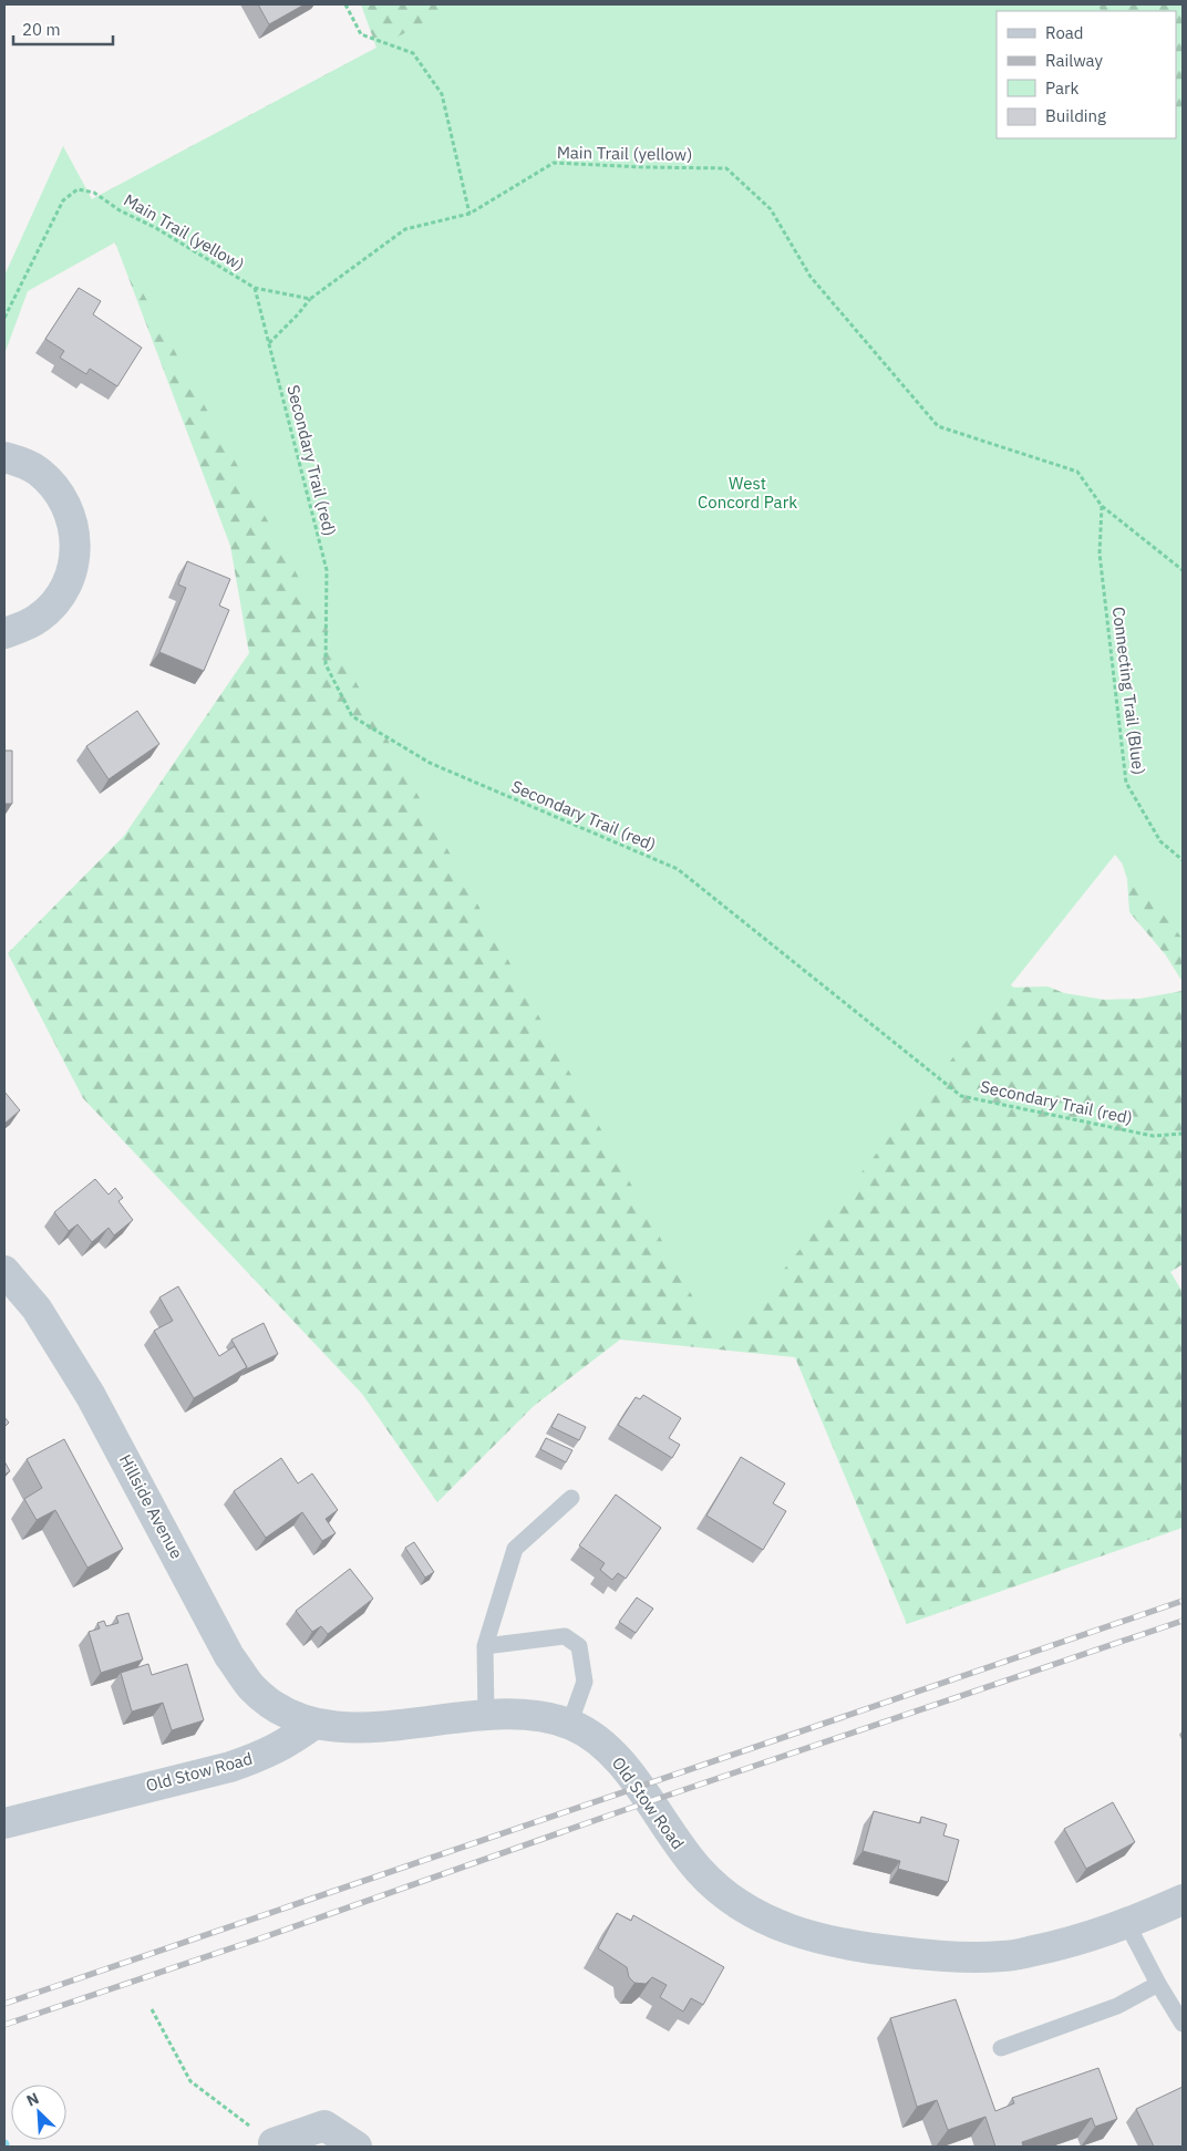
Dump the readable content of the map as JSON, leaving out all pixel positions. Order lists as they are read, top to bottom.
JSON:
{
  "streets": {
    "street": ["Hillside Avenue", "Old Stow Road"],
    "path": ["Main Trail (yellow)", "Secondary Trail (red)", "Connecting Trail (Blue)"]
  },
  "crossings": [
    ["Main Trail (yellow)", "Secondary Trail (red)"],
    ["Main Trail (yellow)", "Connecting Trail (Blue)"],
    ["Hillside Avenue", "Old Stow Road"]
  ],
  "parks": ["West Concord Park"],
  "legend": [
    "Road",
    "Railway",
    "Park",
    "Building"
  ],
  "scale_bar": "20 m",
  "north": "top left"
}
